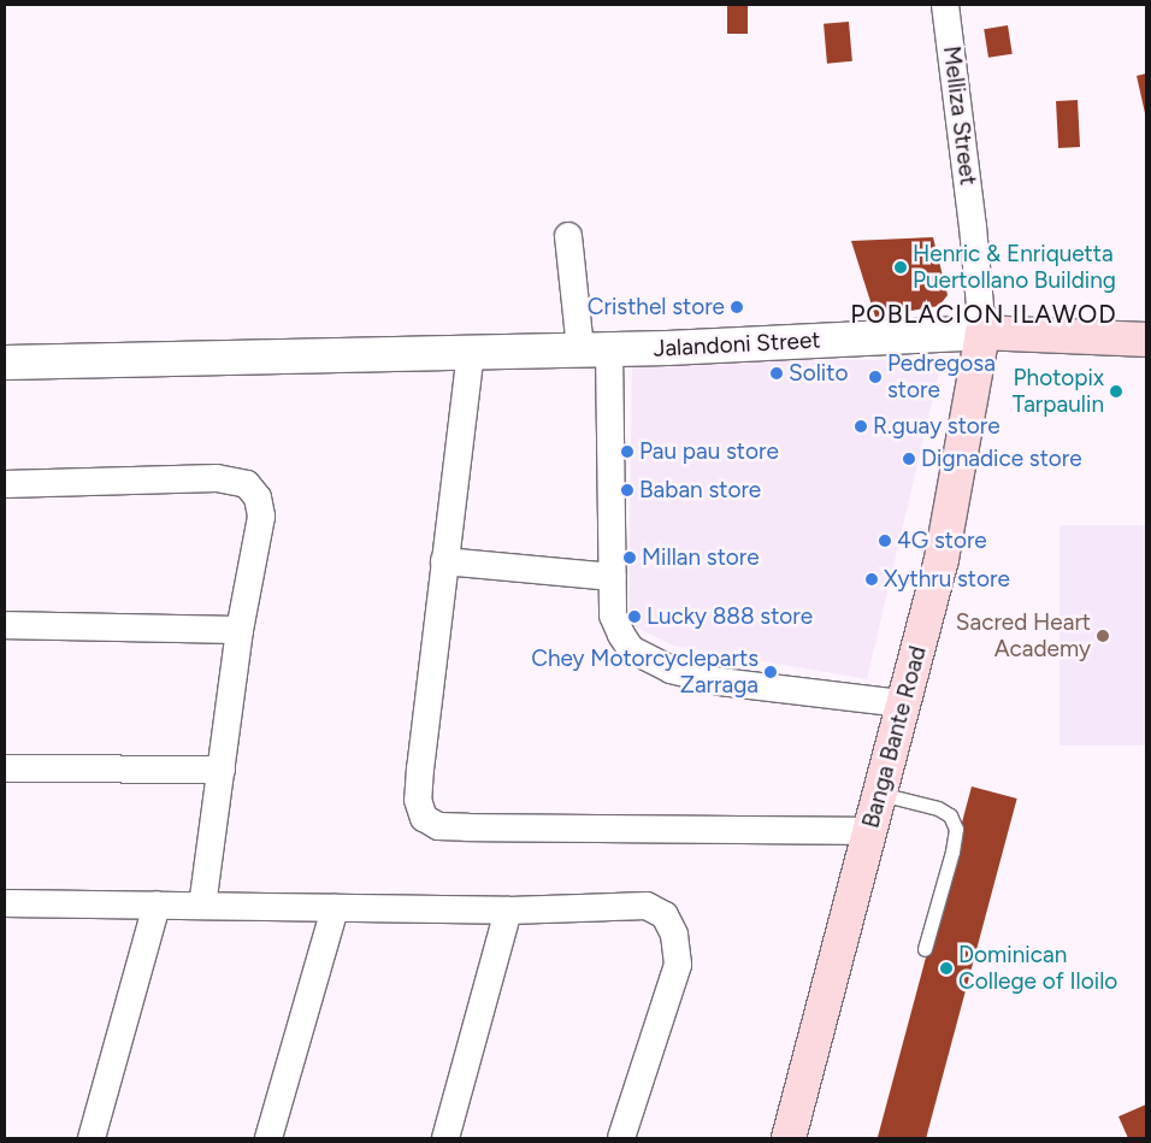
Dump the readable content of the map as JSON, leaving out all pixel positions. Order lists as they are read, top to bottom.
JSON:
{
  "streets": {
    "main road": ["Jalandoni Street", "Banga Bante Road"],
    "street": ["Melliza Street"]
  },
  "crossings": [
    ["Melliza Street", "Jalandoni Street"],
    ["Melliza Street", "Banga Bante Road"],
    ["Jalandoni Street", "Banga Bante Road"]
  ],
  "districts": ["POBLACION ILAWOD"],
  "places": [
    "Henric & Enriquetta Puertollano Building",
    "Cristhel store",
    "Solito",
    "Pedregosa store",
    "Photopix Tarpaulin",
    "R.guay store",
    "Pau pau store",
    "Dignadice store",
    "Baban store",
    "4G store",
    "Millan store",
    "Xythru store",
    "Lucky 888 store",
    "Sacred Heart Academy",
    "Chey Motorcycleparts Zarraga",
    "Dominican College of Iloilo"
  ]
}
